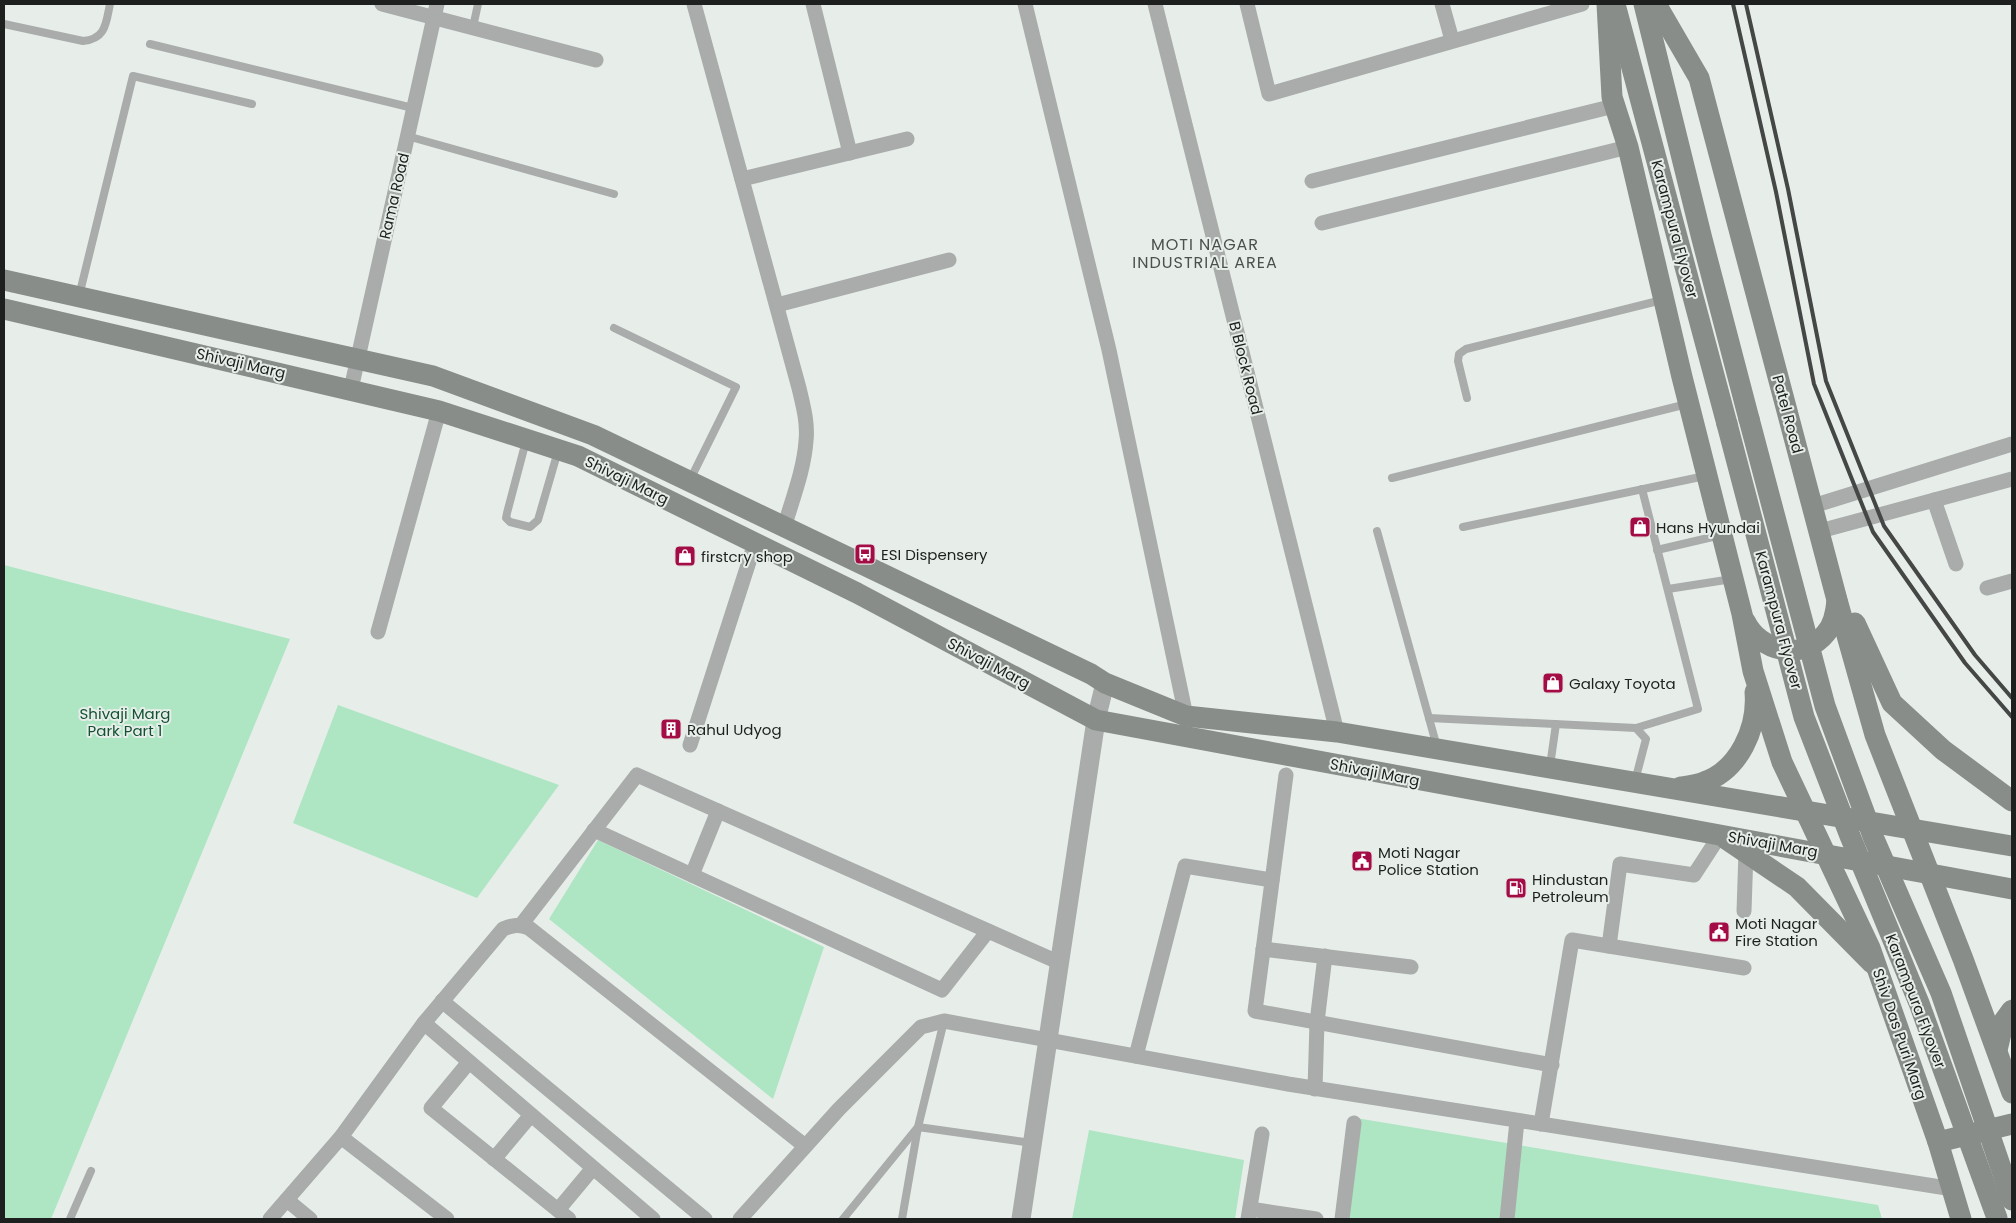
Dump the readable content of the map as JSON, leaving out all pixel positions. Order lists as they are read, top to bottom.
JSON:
{
  "streets": {
    "main road": [
      "Karampura Flyover",
      "Shivaji Marg",
      "Patel Road",
      "Shiv Das Puri Marg"
    ],
    "street": ["Rama Road", "B Block Road"]
  },
  "crossings": [
    ["Rama Road", "Shivaji Marg"],
    ["Shivaji Marg", "B Block Road"],
    ["Shivaji Marg", "Patel Road"],
    ["Shivaji Marg", "Shiv Das Puri Marg"]
  ],
  "districts": ["MOTI NAGAR INDUSTRIAL AREA"],
  "parks": ["Shivaji Marg Park Part 1"],
  "places": {
    "shop": ["Hans Hyundai", "firstcry shop", "Galaxy Toyota"],
    "bus stop": ["ESI Dispensery"],
    "building": ["Rahul Udyog"],
    "public building": ["Moti Nagar Police Station", "Moti Nagar Fire Station"],
    "fuel station": ["Hindustan Petroleum"]
  }
}
